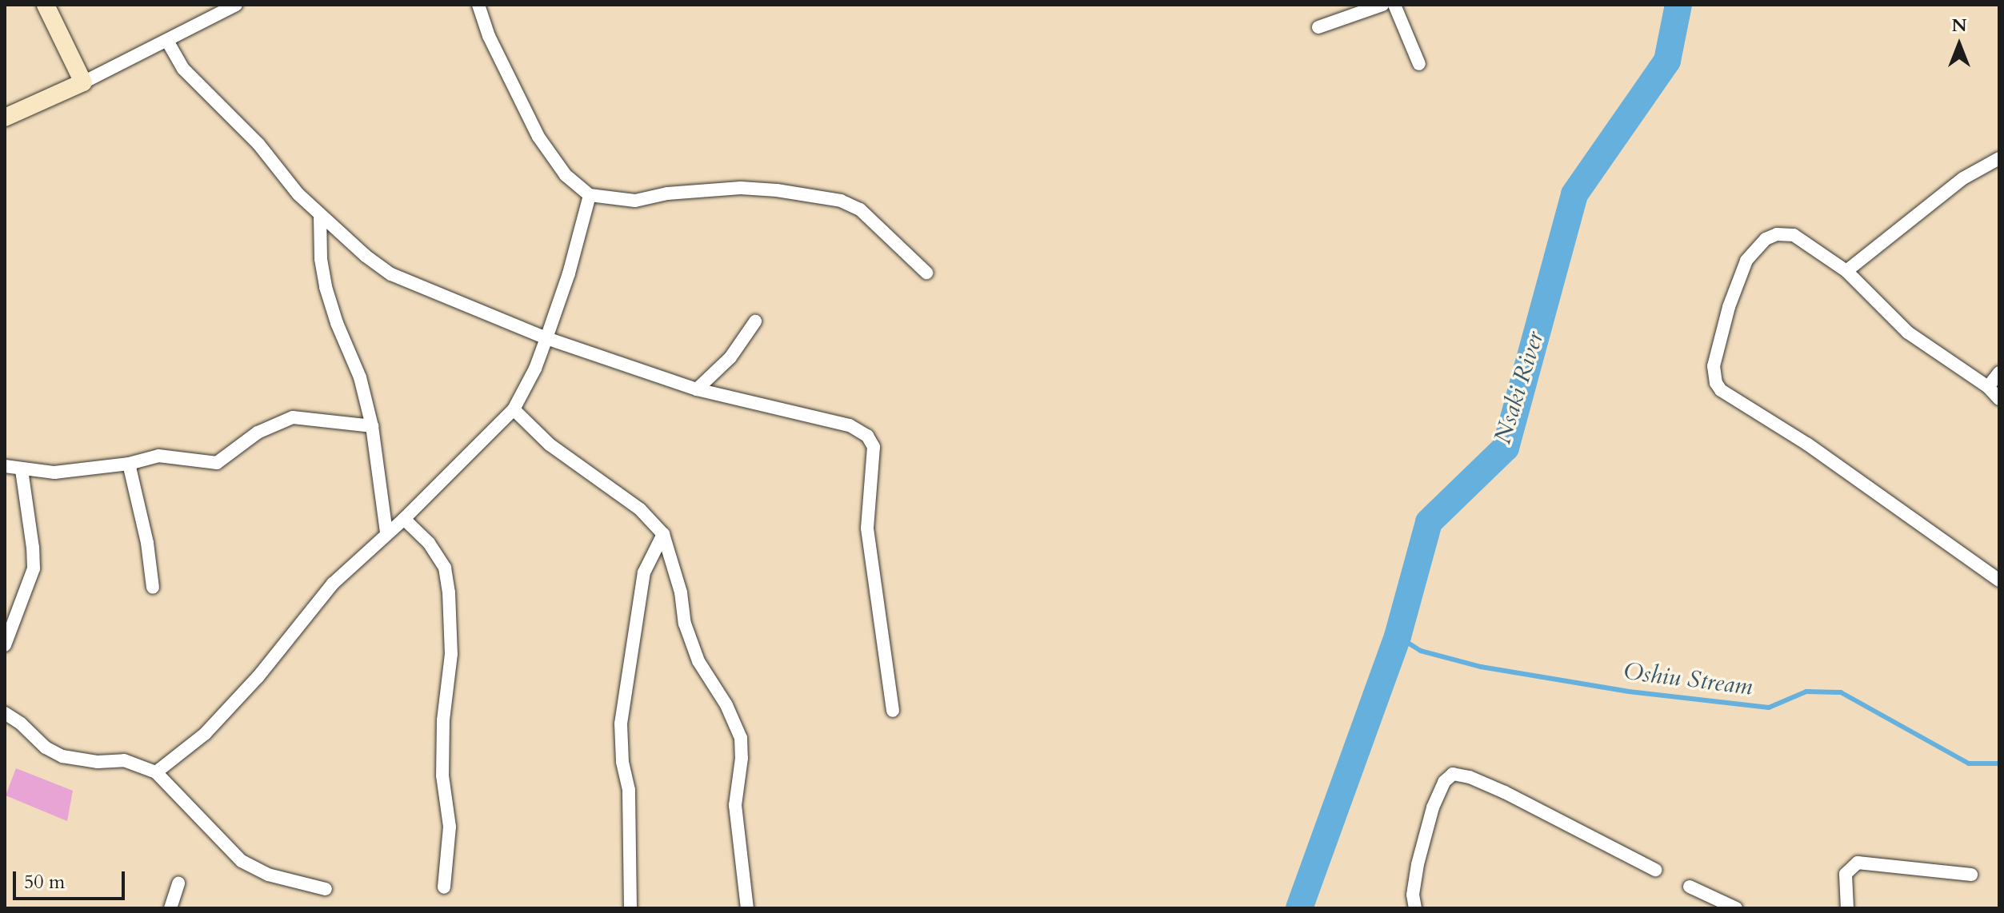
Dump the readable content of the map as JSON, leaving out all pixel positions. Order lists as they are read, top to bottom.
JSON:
{
  "water": ["Nsaki River", "Oshiu Stream"],
  "scale_bar": "50 m",
  "north": "top"
}
